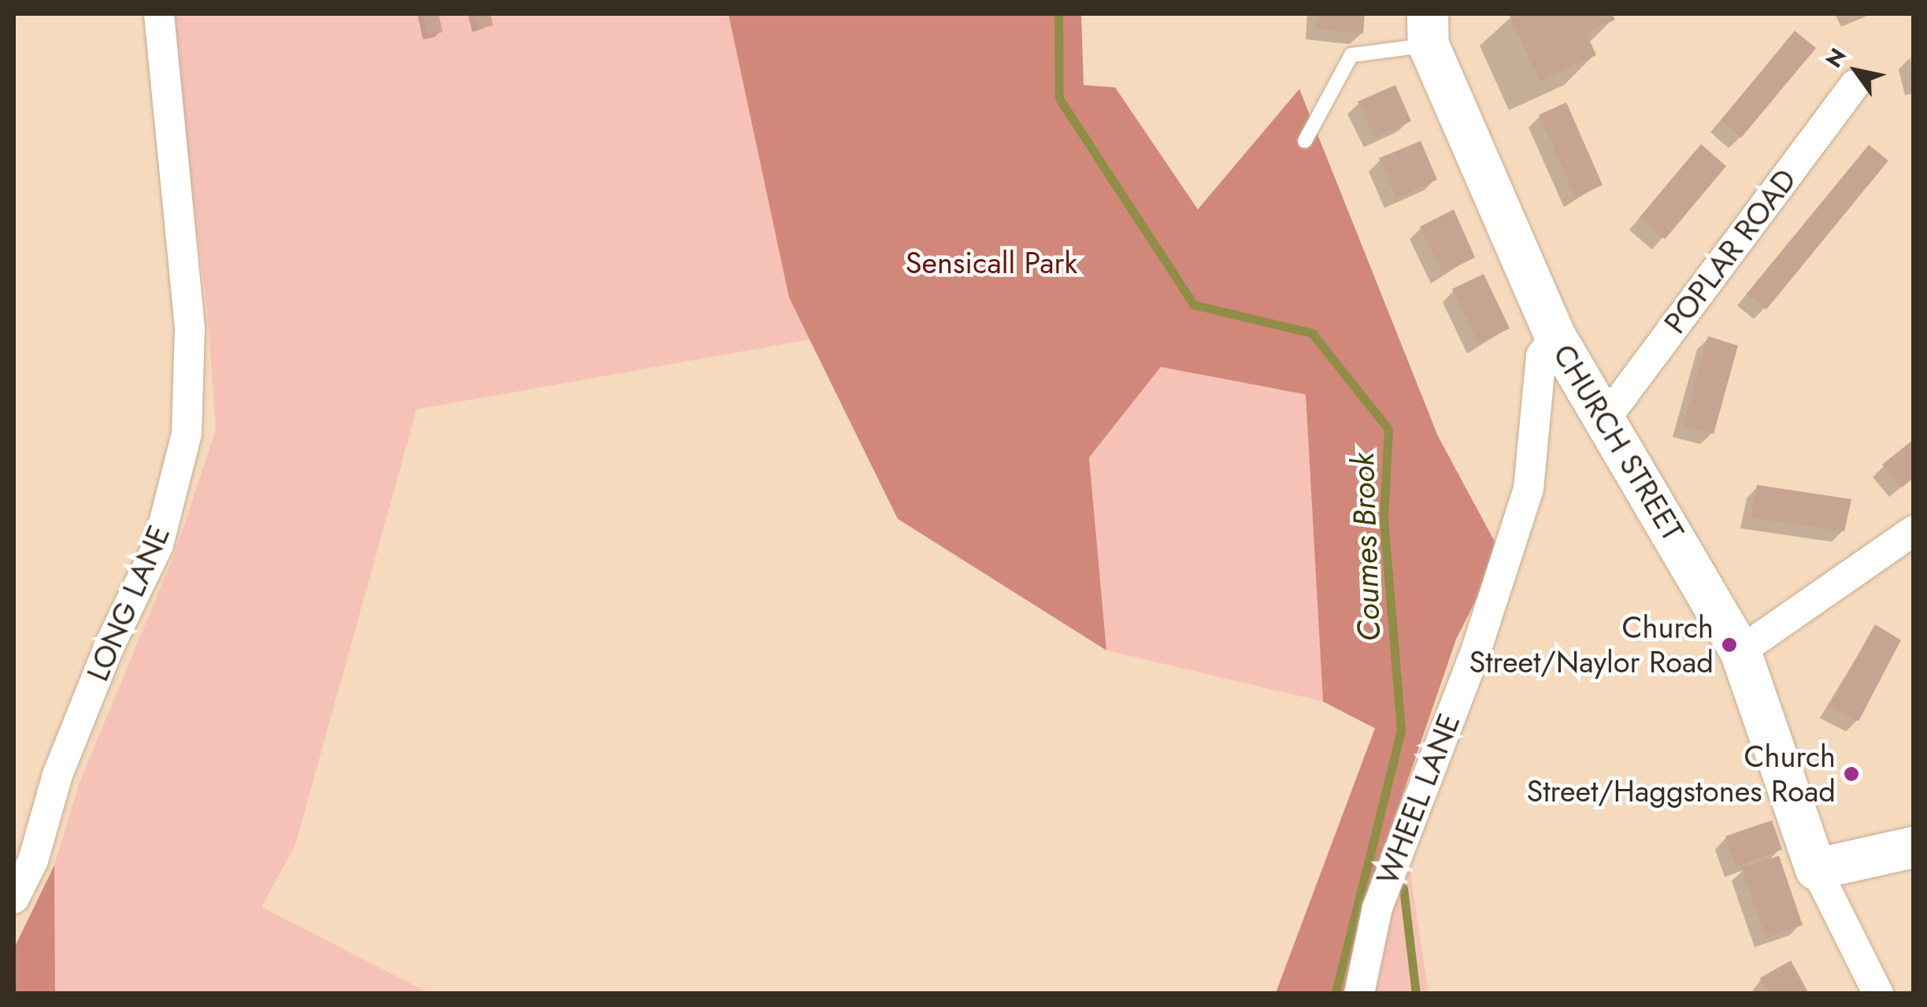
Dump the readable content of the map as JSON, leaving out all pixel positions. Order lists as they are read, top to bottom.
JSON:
{
  "streets": {
    "street": [
      "POPLAR ROAD",
      "CHURCH STREET",
      "LONG LANE",
      "WHEEL LANE"
    ]
  },
  "crossings": [
    ["POPLAR ROAD", "CHURCH STREET"],
    ["CHURCH STREET", "WHEEL LANE"]
  ],
  "water": ["Coumes Brook"],
  "parks": ["Sensicall Park"],
  "places": ["Church Street/Naylor Road", "Church Street/Haggstones Road"],
  "north": "top left"
}
